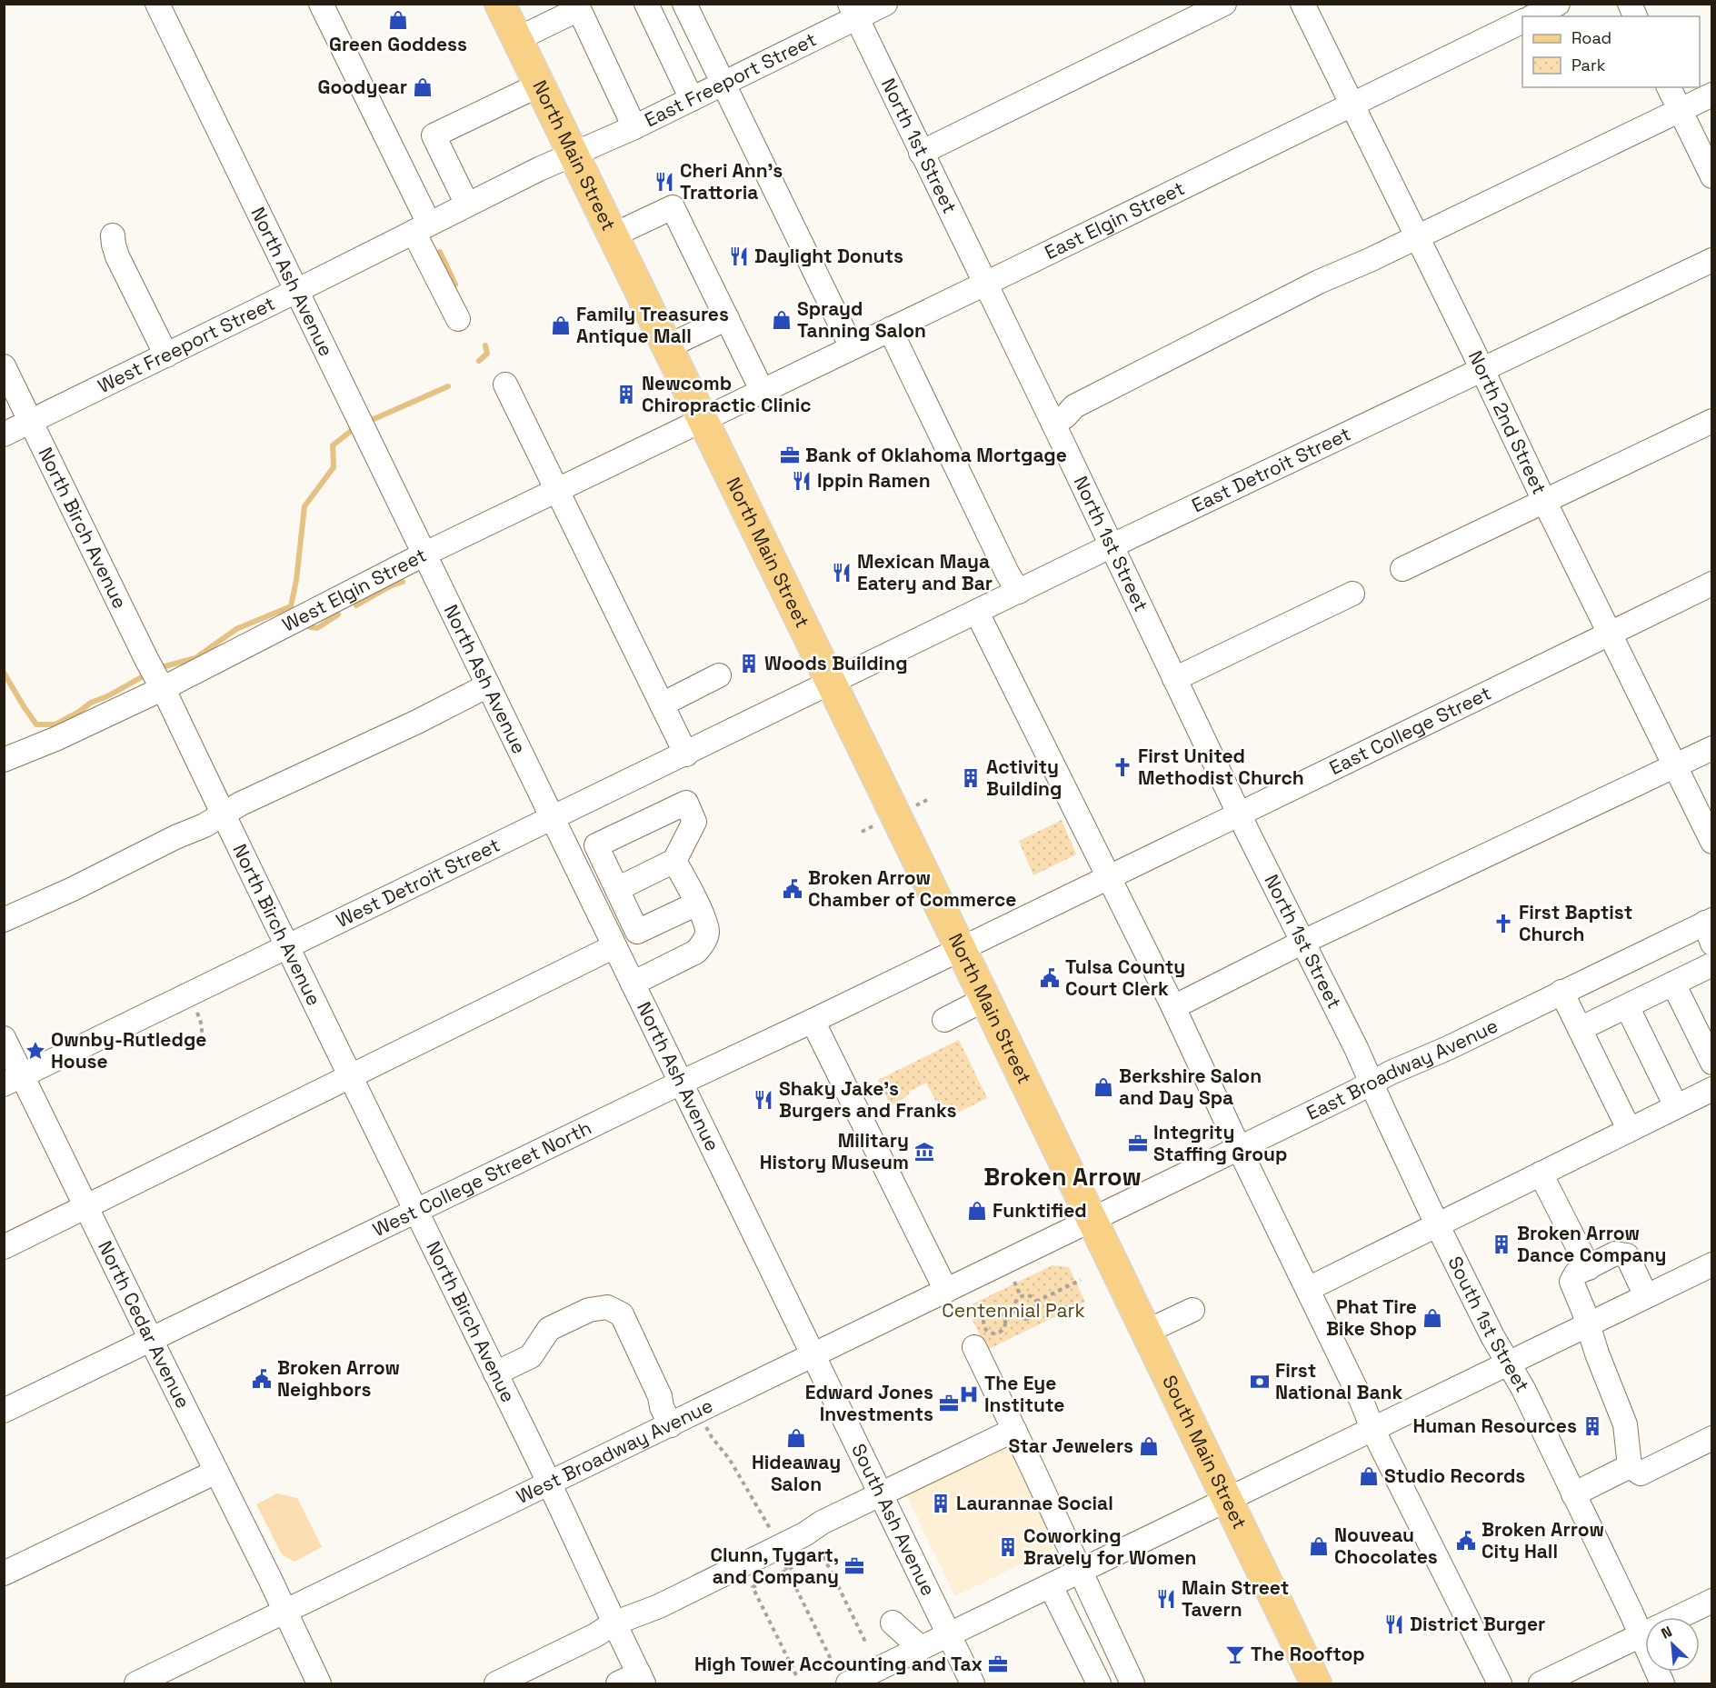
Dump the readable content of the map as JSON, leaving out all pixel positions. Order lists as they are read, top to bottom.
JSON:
{
  "streets": {
    "main road": ["North Main Street", "South Main Street"],
    "street": [
      "East Freeport Street",
      "North 1st Street",
      "East Elgin Street",
      "North Ash Avenue",
      "West Freeport Street",
      "North 2nd Street",
      "East Detroit Street",
      "North Birch Avenue",
      "West Elgin Street",
      "East College Street",
      "West Detroit Street",
      "East Broadway Avenue",
      "West College Street North",
      "North Cedar Avenue",
      "South 1st Street",
      "West Broadway Avenue",
      "South Ash Avenue"
    ]
  },
  "crossings": [
    ["East Freeport Street", "North 1st Street"],
    ["East Freeport Street", "North Main Street"],
    ["East Freeport Street", "West Freeport Street"],
    ["North 1st Street", "East Elgin Street"],
    ["North 1st Street", "East Detroit Street"],
    ["North 1st Street", "East College Street"],
    ["North 1st Street", "East Broadway Avenue"],
    ["North 1st Street", "South 1st Street"],
    ["North Main Street", "East Elgin Street"],
    ["North Main Street", "West Freeport Street"],
    ["North Main Street", "East Detroit Street"],
    ["North Main Street", "West Elgin Street"],
    ["North Main Street", "East College Street"],
    ["North Main Street", "West Detroit Street"],
    ["North Main Street", "East Broadway Avenue"],
    ["North Main Street", "West College Street North"],
    ["North Main Street", "West Broadway Avenue"],
    ["North Main Street", "South Main Street"],
    ["East Elgin Street", "North 2nd Street"],
    ["East Elgin Street", "West Elgin Street"],
    ["North Ash Avenue", "West Freeport Street"],
    ["North Ash Avenue", "West Elgin Street"],
    ["North Ash Avenue", "West Detroit Street"],
    ["North Ash Avenue", "West College Street North"],
    ["North Ash Avenue", "West Broadway Avenue"],
    ["North Ash Avenue", "South Ash Avenue"],
    ["West Freeport Street", "North Birch Avenue"],
    ["North 2nd Street", "East Detroit Street"],
    ["North 2nd Street", "East College Street"],
    ["East Detroit Street", "West Detroit Street"],
    ["North Birch Avenue", "West Elgin Street"],
    ["North Birch Avenue", "West Detroit Street"],
    ["North Birch Avenue", "West College Street North"],
    ["North Birch Avenue", "West Broadway Avenue"],
    ["East College Street", "West College Street North"],
    ["West Detroit Street", "North Cedar Avenue"],
    ["East Broadway Avenue", "South 1st Street"],
    ["East Broadway Avenue", "West Broadway Avenue"],
    ["East Broadway Avenue", "South Main Street"],
    ["West College Street North", "North Cedar Avenue"],
    ["North Cedar Avenue", "West Broadway Avenue"],
    ["West Broadway Avenue", "South Main Street"],
    ["West Broadway Avenue", "South Ash Avenue"]
  ],
  "districts": ["Broken Arrow"],
  "parks": ["Centennial Park"],
  "places": {
    "shop": [
      "Green Goddess",
      "Goodyear",
      "Sprayd Tanning Salon",
      "Family Treasures Antique Mall",
      "Berkshire Salon and Day Spa",
      "Funktified",
      "Phat Tire Bike Shop",
      "Hideaway Salon",
      "Star Jewelers",
      "Studio Records",
      "Nouveau Chocolates"
    ],
    "restaurant": [
      "Cheri Ann's Trattoria",
      "Daylight Donuts",
      "Ippin Ramen",
      "Mexican Maya Eatery and Bar",
      "Shaky Jake's Burgers and Franks",
      "Main Street Tavern",
      "District Burger"
    ],
    "building": [
      "Newcomb Chiropractic Clinic",
      "Woods Building",
      "Activity Building",
      "Broken Arrow Dance Company",
      "Human Resources",
      "Laurannae Social",
      "Coworking Bravely for Women"
    ],
    "office": [
      "Bank of Oklahoma Mortgage",
      "Integrity Staffing Group",
      "Edward Jones Investments",
      "Clunn, Tygart, and Company",
      "High Tower Accounting and Tax"
    ],
    "church": ["First United Methodist Church", "First Baptist Church"],
    "public building": [
      "Broken Arrow Chamber of Commerce",
      "Tulsa County Court Clerk",
      "Broken Arrow Neighbors",
      "Broken Arrow City Hall"
    ],
    "place": ["Ownby-Rutledge House"],
    "museum": ["Military History Museum"],
    "bank": ["First National Bank"],
    "hospital": ["The Eye Institute"],
    "bar": ["The Rooftop"]
  },
  "legend": ["Road", "Park"],
  "north": "top left"
}
